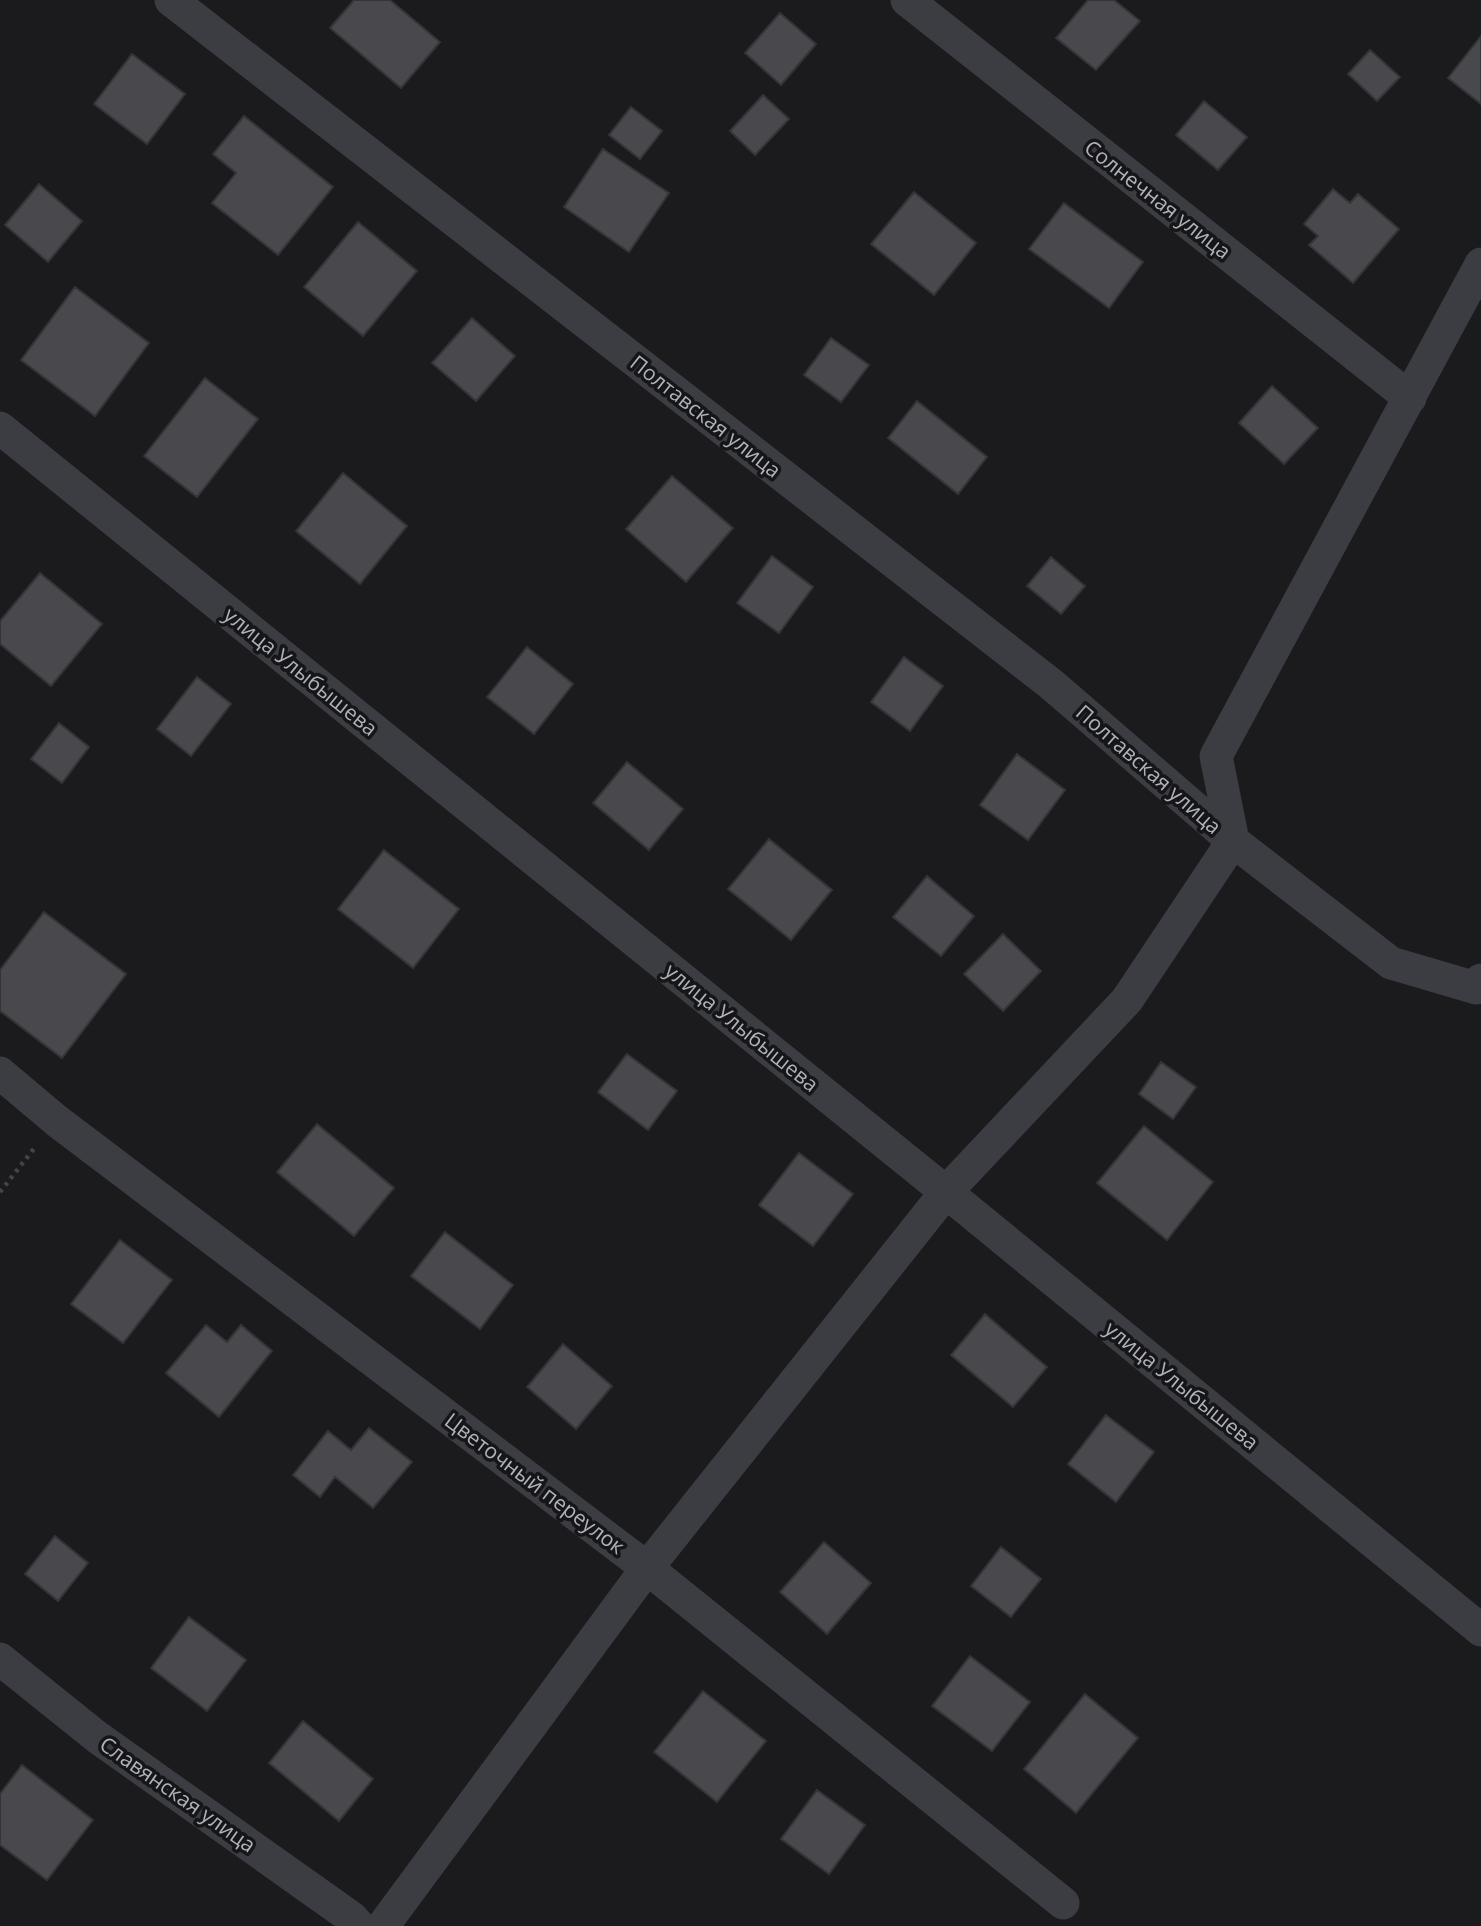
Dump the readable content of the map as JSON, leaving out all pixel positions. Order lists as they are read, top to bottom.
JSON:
{
  "streets": {
    "street": [
      "Солнечная улица",
      "Полтавская улица",
      "улица Улыбышева",
      "Цветочный переулок",
      "Славянская улица"
    ]
  }
}
